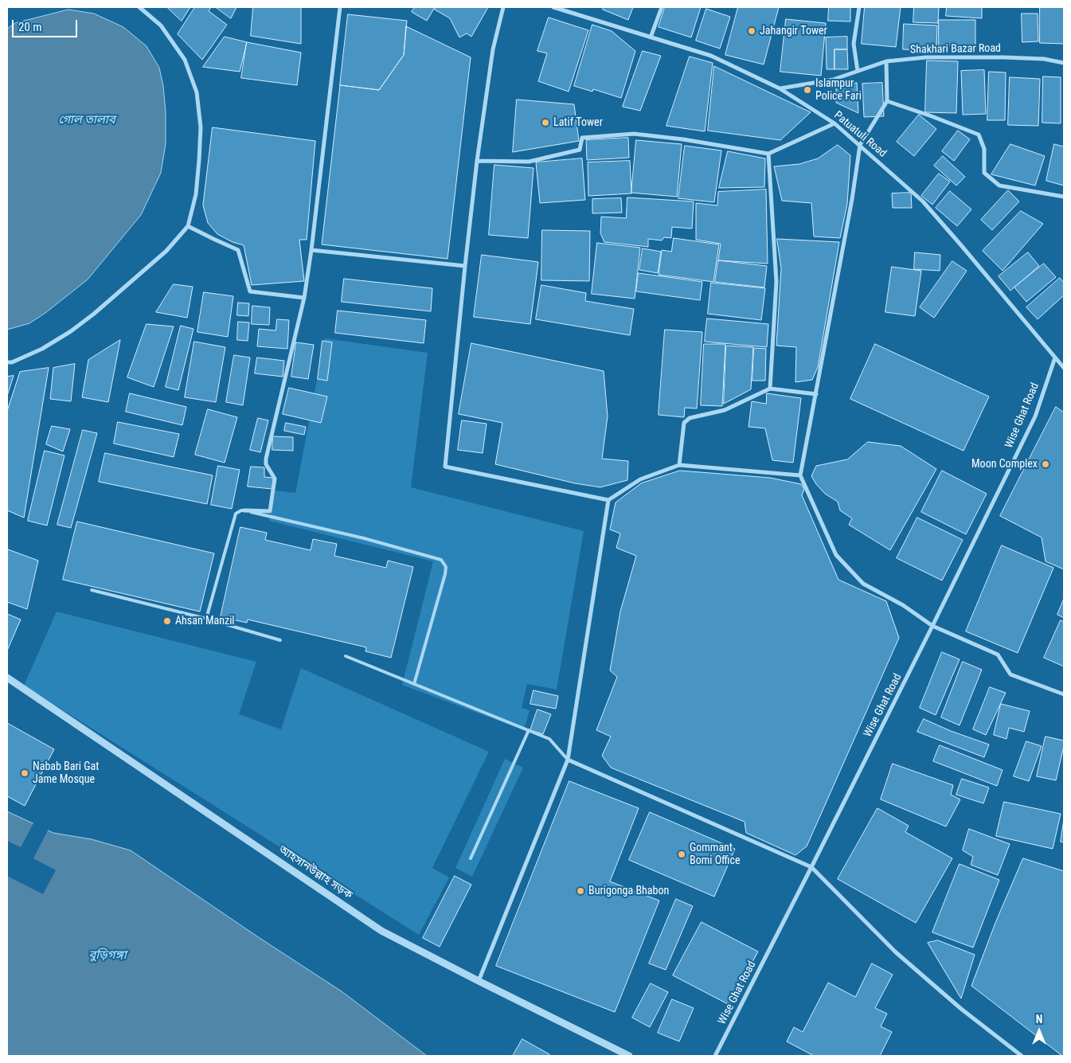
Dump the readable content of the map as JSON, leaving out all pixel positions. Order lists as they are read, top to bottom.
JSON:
{
  "streets": {
    "street": [
      "Shakhari Bazar Road",
      "Patuatuli Road",
      "Wise Ghat Road",
      "আহসানউল্লাহ সড়ক"
    ]
  },
  "crossings": [
    ["Shakhari Bazar Road", "Patuatuli Road"],
    ["Patuatuli Road", "Wise Ghat Road"]
  ],
  "water": ["গোল তালাব", "বুড়িগঙ্গা"],
  "places": [
    "Jahangir Tower",
    "Islampur Police Fari",
    "Latif Tower",
    "Moon Complex",
    "Ahsan Manzil",
    "Nabab Bari Gat Jame Mosque",
    "Gommant Bomi Office",
    "Burigonga Bhabon"
  ],
  "scale_bar": "20 m",
  "north": "top"
}
